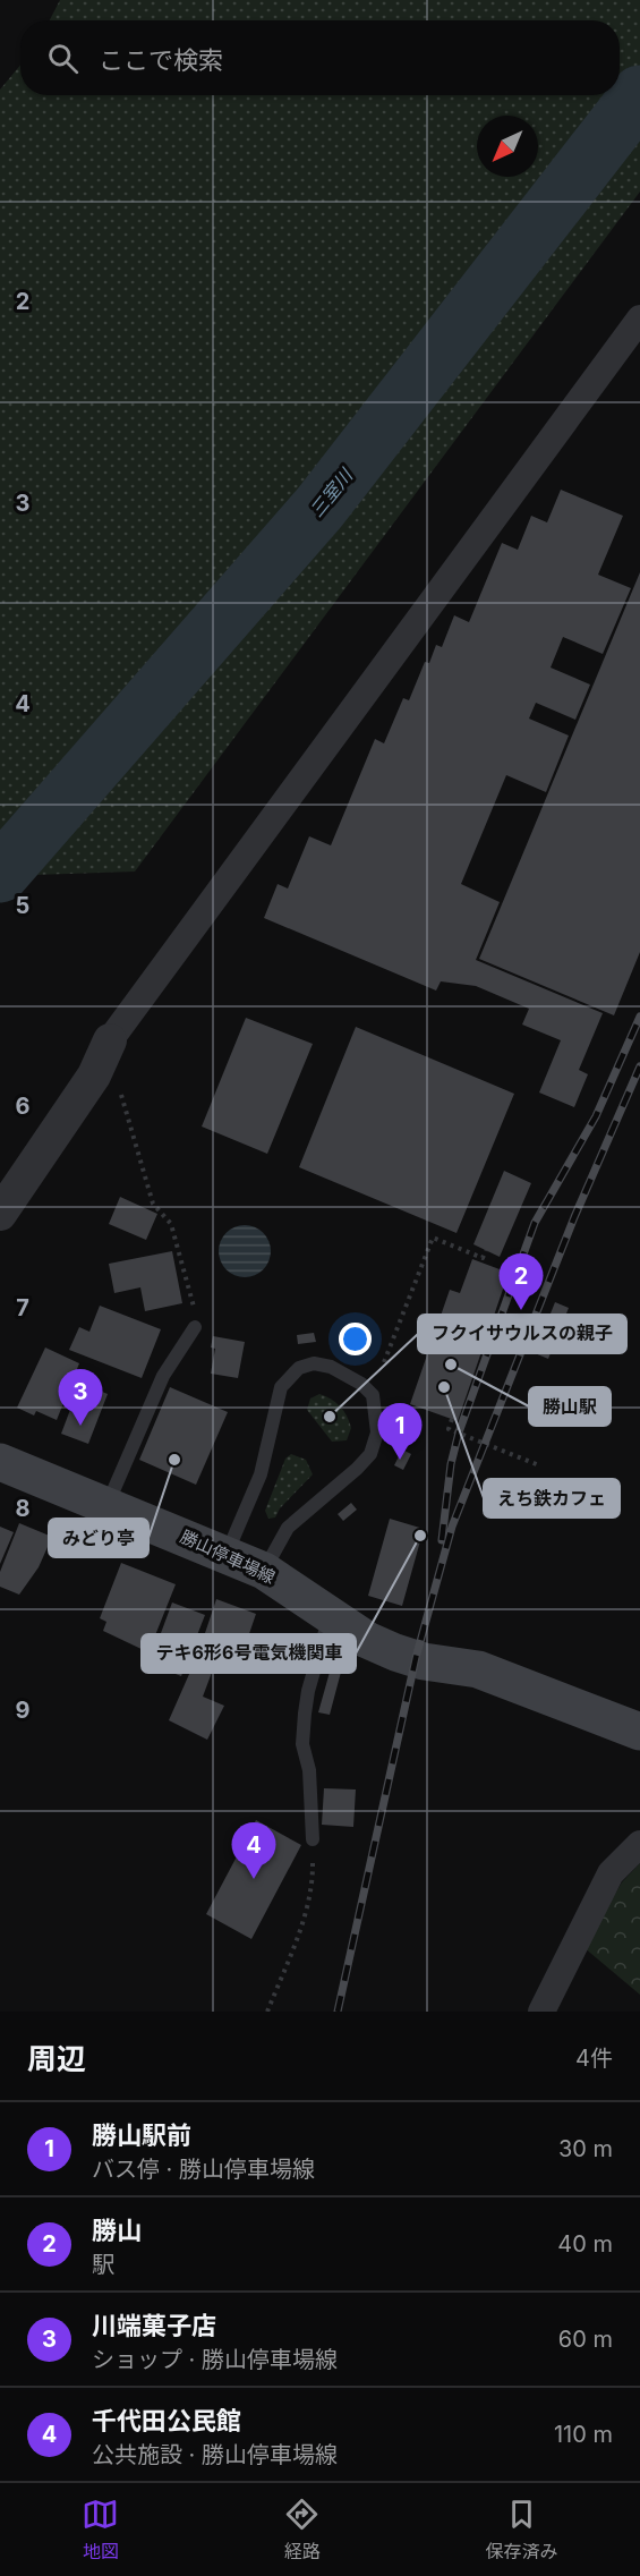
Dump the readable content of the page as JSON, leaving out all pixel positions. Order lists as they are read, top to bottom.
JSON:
{
  "streets": {
    "main road": ["勝山停車場線"]
  },
  "water": ["三室川"],
  "places": [
    "勝山駅",
    "えち鉄カフェ",
    "フクイサウルスの親子",
    "みどり亭",
    "テキ6形6号電気機関車"
  ],
  "north": "bottom left",
  "page": {
    "search": "ここで検索",
    "pins": [
      "2",
      "3",
      "1",
      "4"
    ],
    "heading": ["周辺", "4件"],
    "list": [
      {
        "mark": "1",
        "name": "勝山駅前",
        "note": "バス停 · 勝山停車場線",
        "value": "30 m"
      },
      {
        "mark": "2",
        "name": "勝山",
        "note": "駅",
        "value": "40 m"
      },
      {
        "mark": "3",
        "name": "川端菓子店",
        "note": "ショップ · 勝山停車場線",
        "value": "60 m"
      },
      {
        "mark": "4",
        "name": "千代田公民館",
        "note": "公共施設 · 勝山停車場線",
        "value": "110 m"
      }
    ],
    "nav": ["地図", "経路", "保存済み"]
  },
  "grid": {
    "rows": [
      "2",
      "3",
      "4",
      "5",
      "6",
      "7",
      "8",
      "9"
    ]
  }
}
